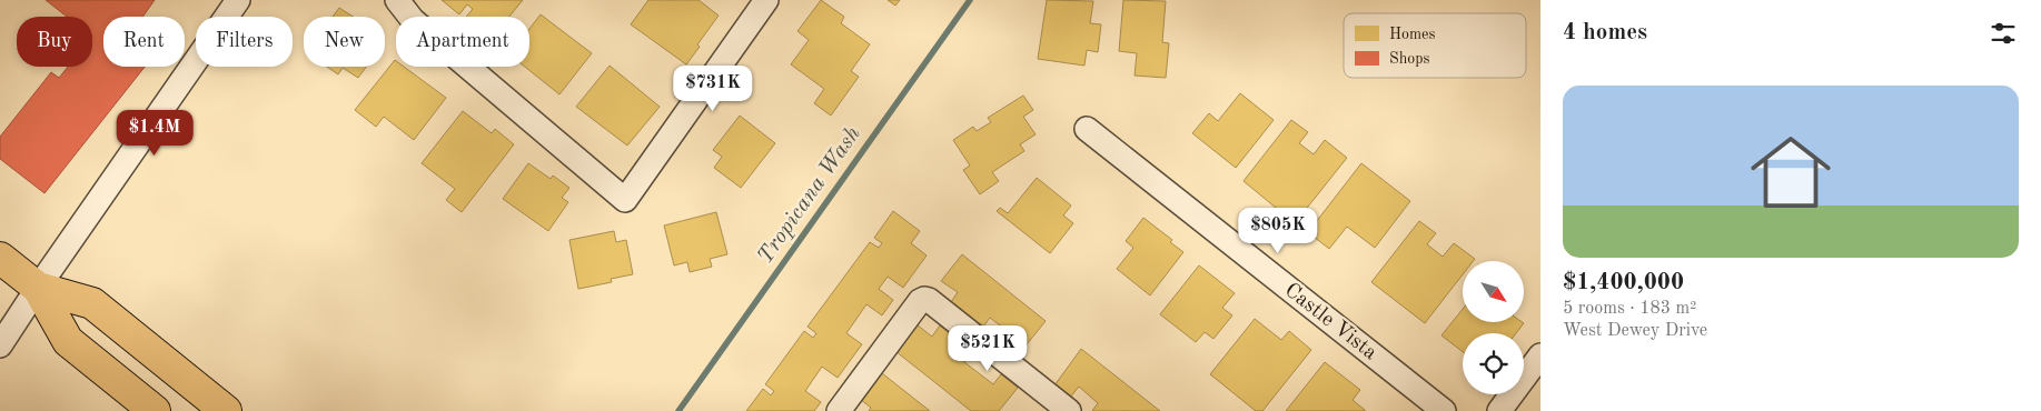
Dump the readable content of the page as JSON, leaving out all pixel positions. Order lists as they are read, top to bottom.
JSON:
{
  "streets": {
    "street": ["Castle Vista"]
  },
  "water": ["Tropicana Wash"],
  "legend": ["Homes", "Shops"],
  "north": "bottom right",
  "page": {
    "heading": "4 homes",
    "chip": [
      "Buy",
      "Rent",
      "Filters",
      "New",
      "Apartment"
    ],
    "price": [
      "$731K",
      "$1.4M",
      "$805K",
      "$521K"
    ],
    "list": [
      {
        "name": "$1,400,000",
        "note": "5 rooms · 183 m² · West Dewey Drive"
      }
    ]
  }
}
